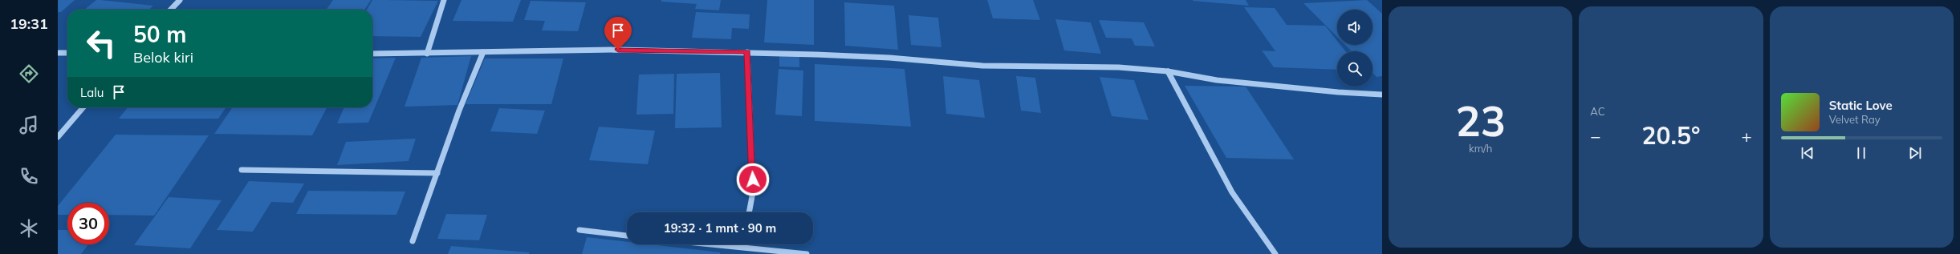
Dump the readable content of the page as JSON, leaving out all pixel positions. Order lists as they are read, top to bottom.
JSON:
{
  "page": {
    "tabs": "19:31",
    "tile": [
      ["23", "km/h"],
      "AC"
    ],
    "turn": ["50 m", "Belok kiri"],
    "then": "Lalu",
    "song": ["Static Love", "Velvet Ray"],
    "heat": ["−", "20.5°", "+"],
    "limit": "30",
    "trip": "19:32 · 1 mnt · 90 m"
  }
}
